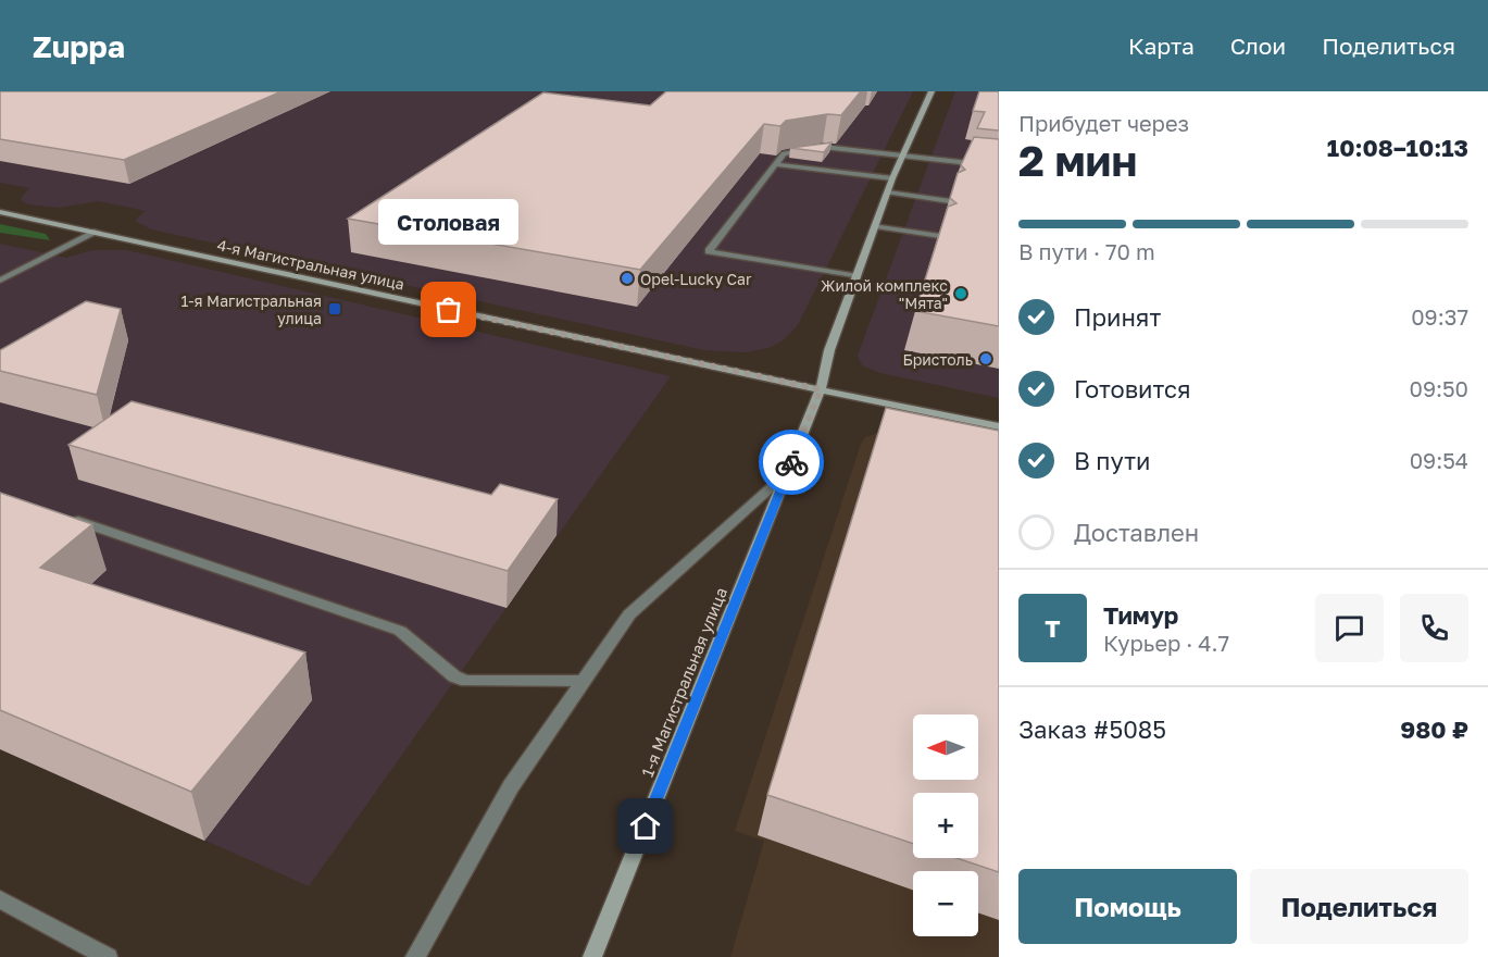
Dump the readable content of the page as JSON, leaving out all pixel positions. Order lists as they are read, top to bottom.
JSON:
{
  "streets": {
    "street": ["4-я Магистральная улица", "1-я Магистральная улица"]
  },
  "crossings": [
    ["4-я Магистральная улица", "1-я Магистральная улица"]
  ],
  "places": {
    "other": [
      "Opel-Lucky Car",
      "Жилой комплекс \"Мята\"",
      "Столовая",
      "Бристоль"
    ],
    "transit": ["1-я Магистральная улица"]
  },
  "north": "left",
  "page": {
    "header": "Zuppa",
    "nav": ["Карта", "Слои", "Поделиться"],
    "heading": ["2 мин", "Прибудет через", "10:08–10:13"],
    "panel": [
      "Тимур",
      "Курьер · 4.7",
      "Заказ #5085",
      "980 ₽"
    ],
    "bubble": "Столовая",
    "bar": "В пути · 70 m",
    "list": [
      ["Принят", "09:37"],
      ["Готовится", "09:50"],
      ["В пути", "09:54"],
      "Доставлен"
    ],
    "round": "Т",
    "map_buttons": ["+", "−"],
    "buttons": ["Помощь", "Поделиться"]
  }
}
